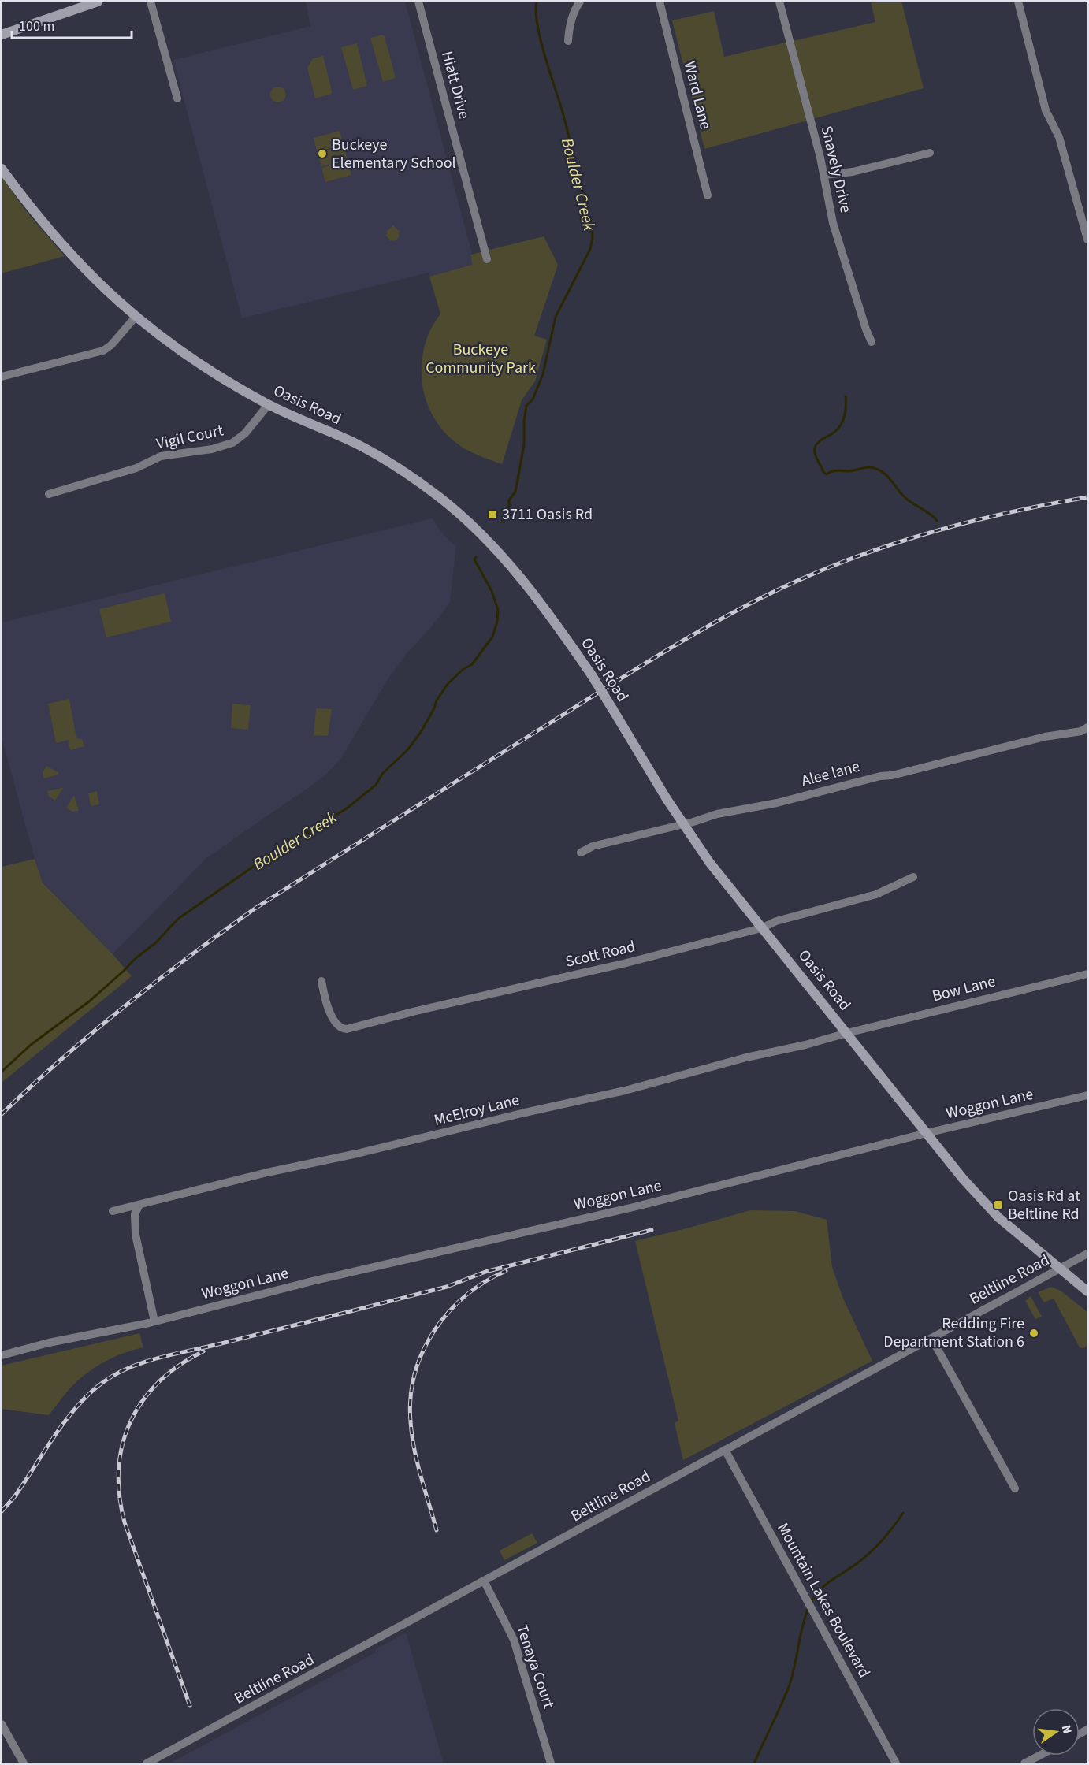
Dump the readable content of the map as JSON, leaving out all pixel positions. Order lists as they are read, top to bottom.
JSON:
{
  "streets": {
    "main road": ["Oasis Road"],
    "street": [
      "Hiatt Drive",
      "Ward Lane",
      "Snavely Drive",
      "Vigil Court",
      "Alee lane",
      "Scott Road",
      "Bow Lane",
      "Woggon Lane",
      "McElroy Lane",
      "Beltline Road",
      "Mountain Lakes Boulevard",
      "Tenaya Court"
    ]
  },
  "crossings": [
    ["Oasis Road", "Vigil Court"],
    ["Oasis Road", "Alee lane"],
    ["Oasis Road", "Scott Road"],
    ["Oasis Road", "Bow Lane"],
    ["Oasis Road", "Woggon Lane"],
    ["Oasis Road", "McElroy Lane"],
    ["Oasis Road", "Beltline Road"],
    ["Bow Lane", "McElroy Lane"],
    ["Beltline Road", "Mountain Lakes Boulevard"],
    ["Beltline Road", "Tenaya Court"]
  ],
  "water": ["Boulder Creek"],
  "parks": ["Buckeye Community Park"],
  "places": {
    "other": ["Buckeye Elementary School", "Redding Fire Department Station 6"],
    "transit": ["3711 Oasis Rd", "Oasis Rd at Beltline Rd"]
  },
  "scale_bar": "100 m",
  "north": "right"
}
